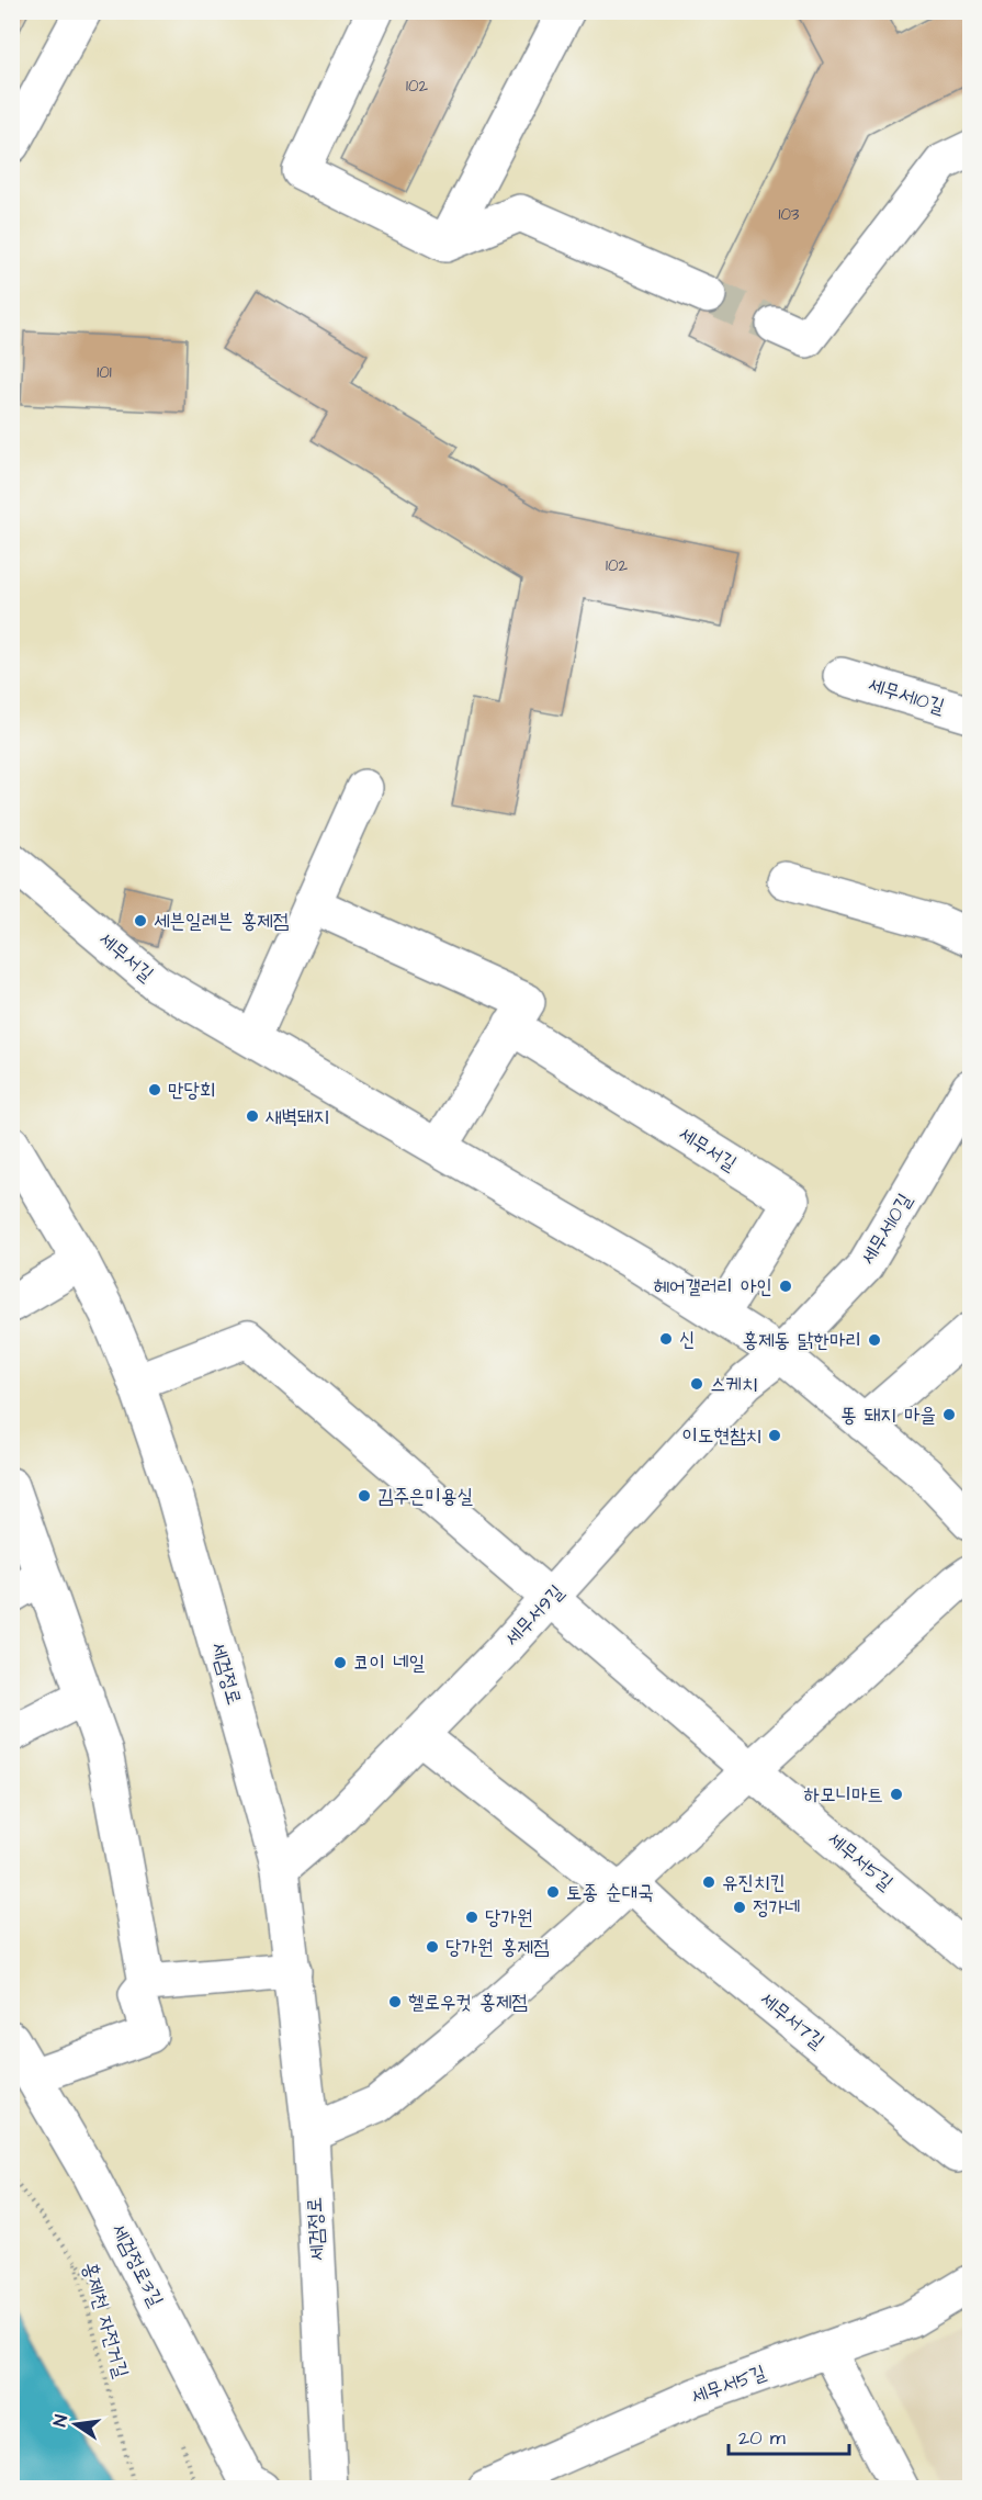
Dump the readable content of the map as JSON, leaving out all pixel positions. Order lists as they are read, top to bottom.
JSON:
{
  "streets": {
    "street": [
      "세무서10길",
      "세무서길",
      "세무서9길",
      "세검정로",
      "세무서5길",
      "세무서7길",
      "세검정로3길"
    ],
    "path": ["홍제천 자전거길"]
  },
  "crossings": [
    ["세무서10길", "세무서길"],
    ["세무서10길", "세무서9길"],
    ["세무서길", "세무서9길"],
    ["세무서9길", "세검정로"],
    ["세무서9길", "세무서7길"]
  ],
  "places": [
    "세븐일레븐 홍제점",
    "만당회",
    "새벽돼지",
    "헤어갤러리 아인",
    "신",
    "홍제동 닭한마리",
    "스케치",
    "똥 돼지 마을",
    "이도현참치",
    "김주은미용실",
    "코이 네일",
    "하모니마트",
    "유진치킨",
    "토종 순대국",
    "정가네",
    "당가원",
    "당가원 홍제점",
    "헬로우컷 홍제점"
  ],
  "house_numbers": [
    "102",
    "103",
    "101",
    "102"
  ],
  "scale_bar": "20 m",
  "north": "left"
}
